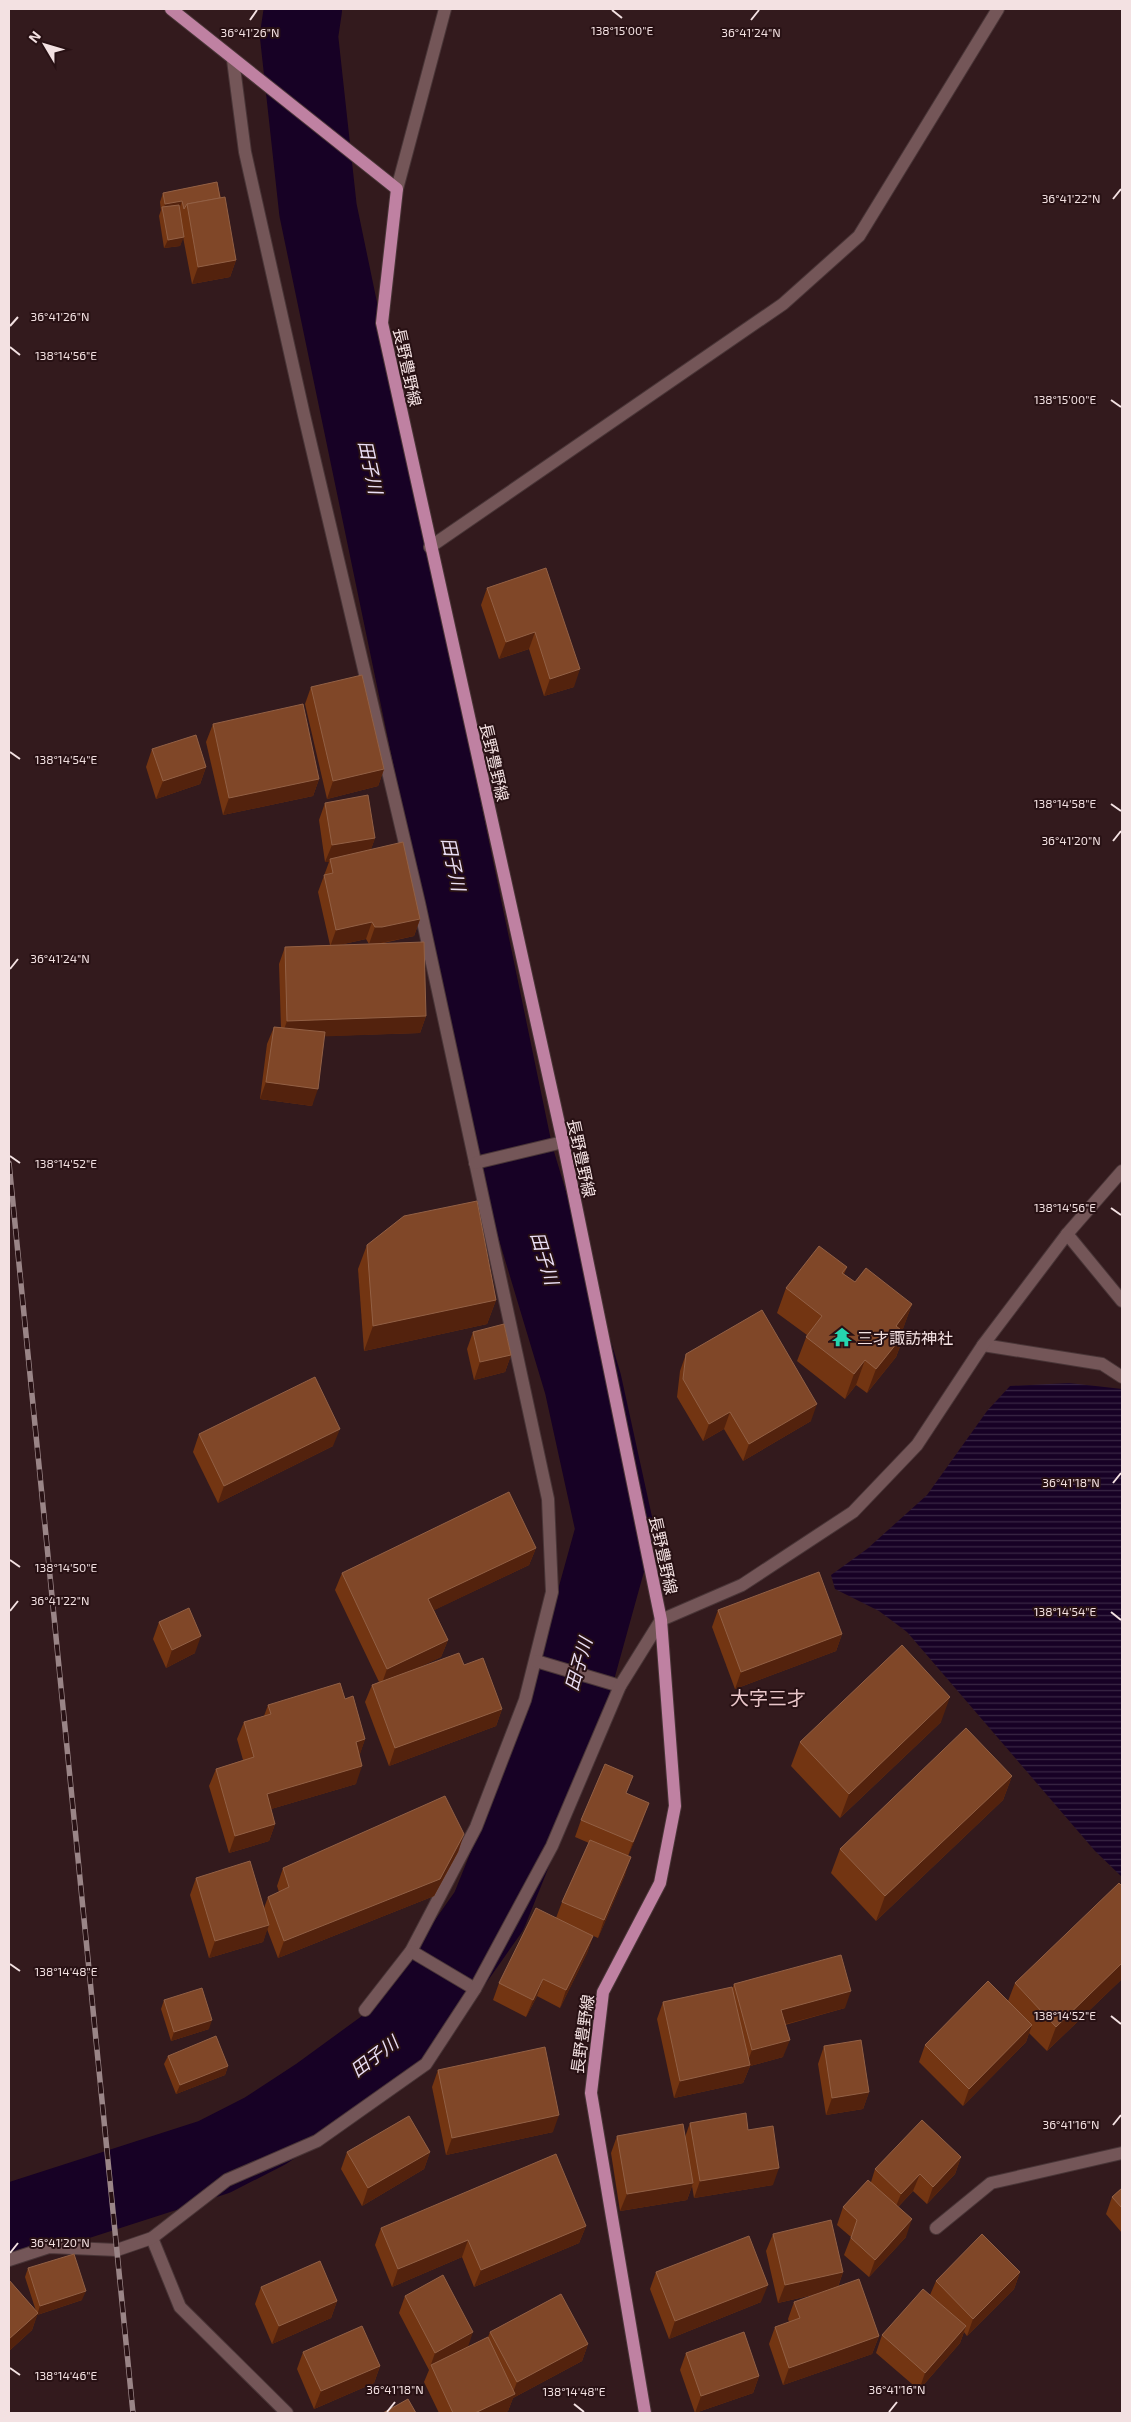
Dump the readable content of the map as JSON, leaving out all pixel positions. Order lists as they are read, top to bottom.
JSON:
{
  "streets": {
    "main road": ["長野豊野線"]
  },
  "districts": ["大字三才"],
  "water": ["田子川"],
  "places": {
    "temple": ["三才諏訪神社"]
  },
  "north": "top left",
  "coordinates": [
    "138°15'00\"E",
    "36°41'26\"N",
    "36°41'24\"N",
    "36°41'22\"N",
    "138°14'56\"E",
    "138°14'54\"E",
    "138°14'58\"E",
    "36°41'20\"N",
    "138°14'52\"E",
    "36°41'18\"N",
    "138°14'50\"E",
    "138°14'48\"E",
    "36°41'16\"N",
    "138°14'46\"E"
  ]
}
